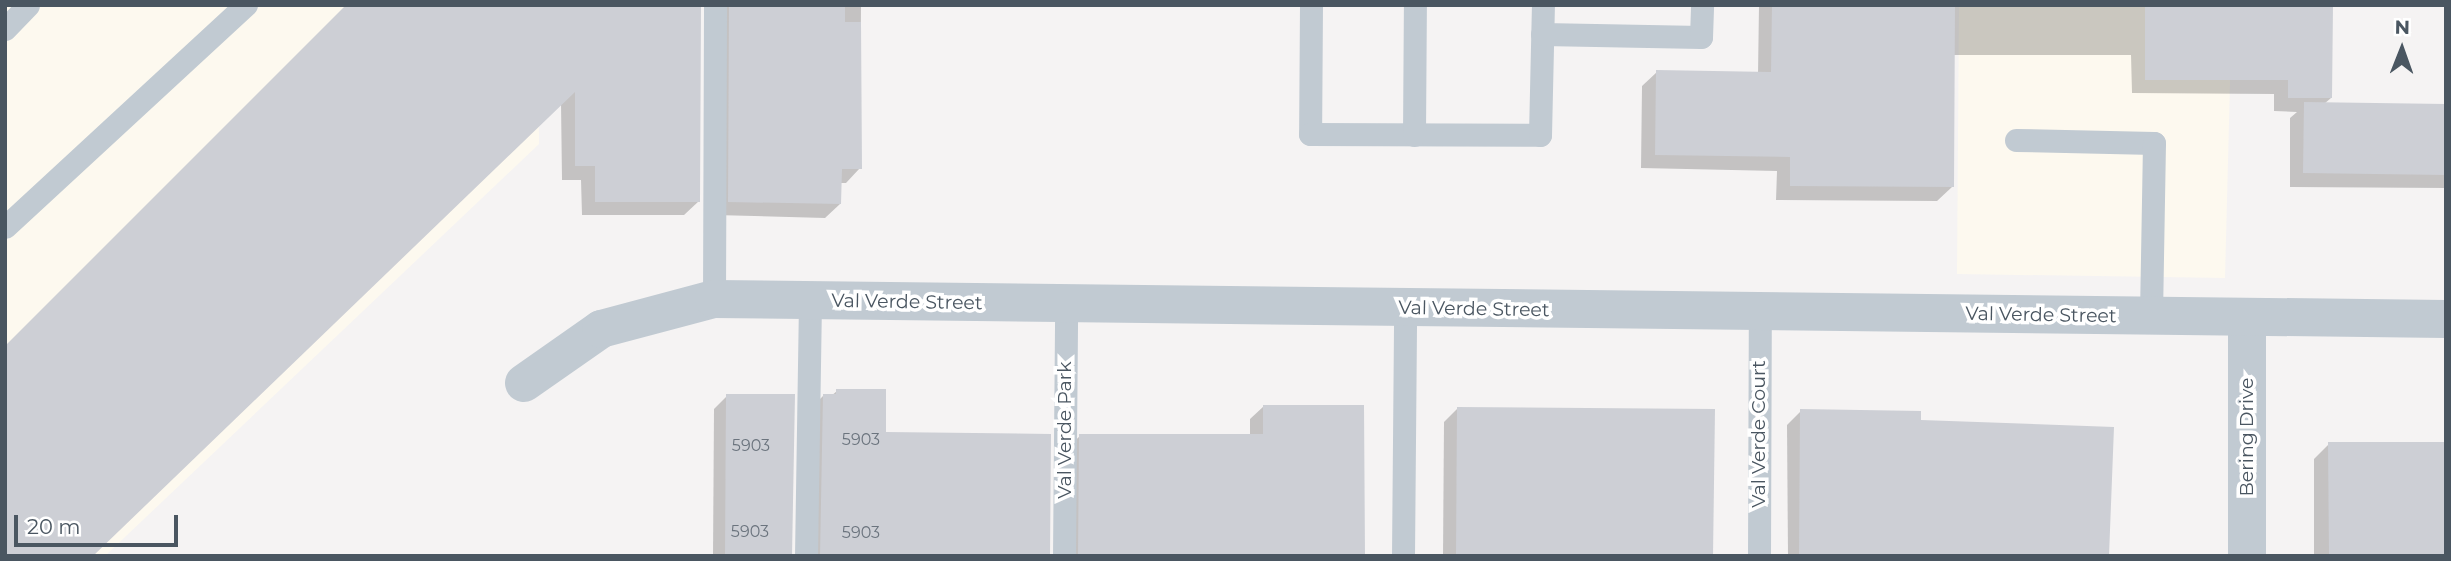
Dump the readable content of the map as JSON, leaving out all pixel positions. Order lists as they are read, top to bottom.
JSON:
{
  "streets": {
    "street": ["Val Verde Street", "Bering Drive"],
    "lane": ["Val Verde Park", "Val Verde Court"]
  },
  "crossings": [
    ["Val Verde Street", "Val Verde Park"],
    ["Val Verde Street", "Val Verde Court"],
    ["Val Verde Street", "Bering Drive"]
  ],
  "house_numbers": [
    "5903",
    "5903",
    "5903",
    "5903"
  ],
  "scale_bar": "20 m",
  "north": "top"
}
